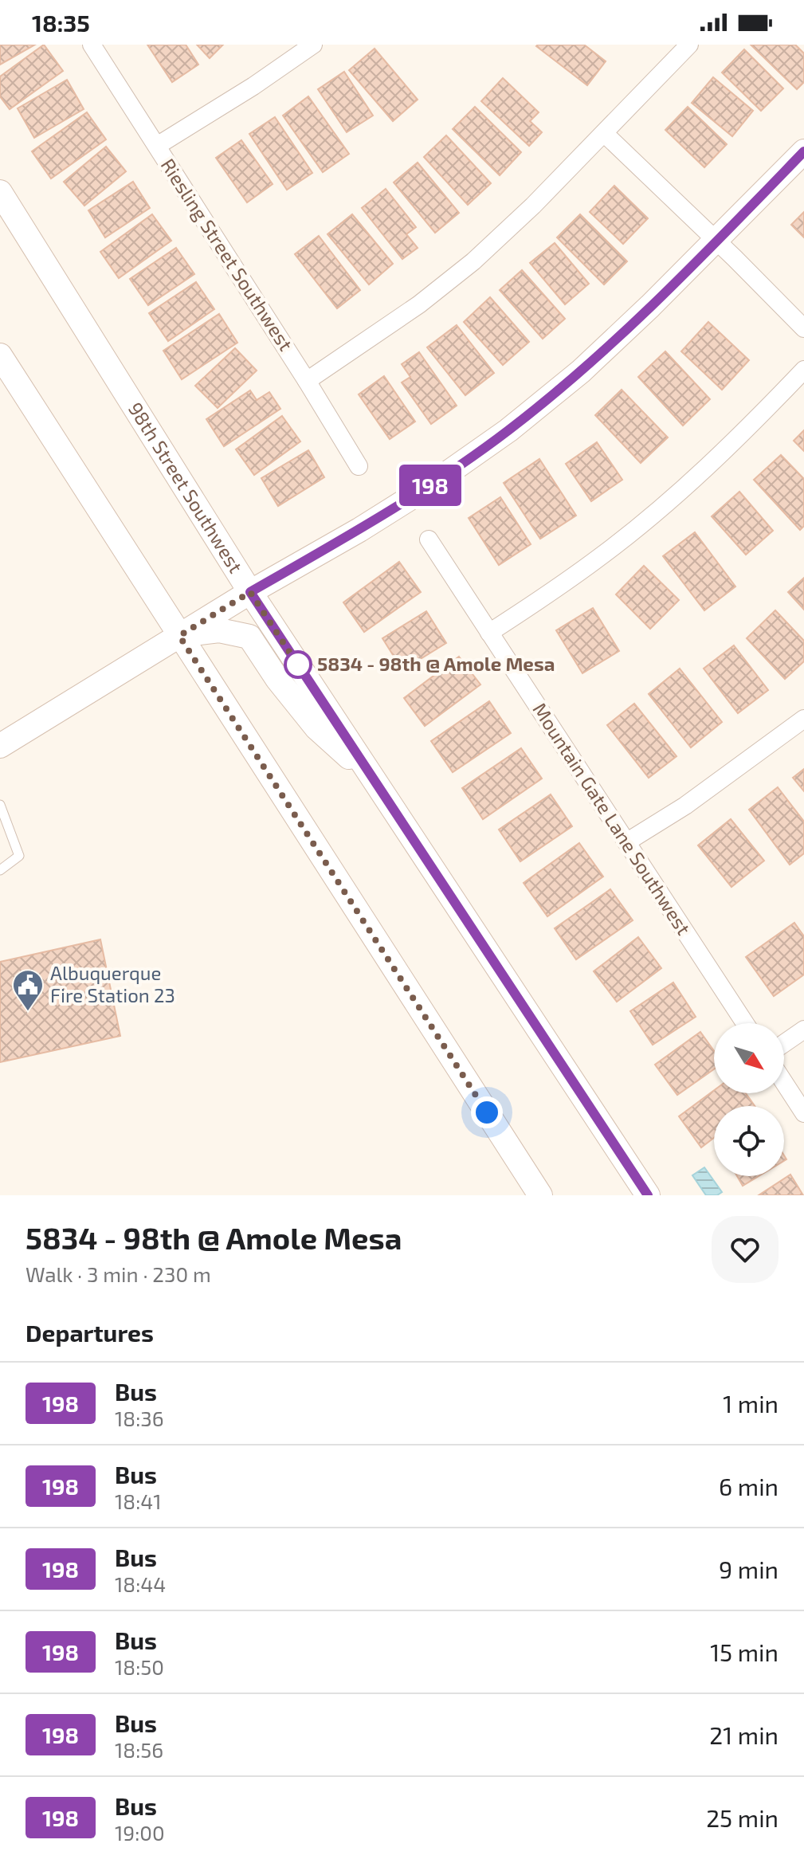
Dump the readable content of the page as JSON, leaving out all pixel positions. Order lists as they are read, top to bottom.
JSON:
{
  "streets": {
    "main road": ["98th Street Southwest"],
    "street": ["Riesling Street Southwest", "Mountain Gate Lane Southwest"]
  },
  "places": {
    "other": ["5834 - 98th @ Amole Mesa"],
    "public building": ["Albuquerque Fire Station 23"]
  },
  "lines": ["bus line 198"],
  "north": "bottom right",
  "page": {
    "status": "18:35",
    "on_map": "198",
    "heading": [
      ["5834 - 98th @ Amole Mesa", "Walk · 3 min · 230 m"],
      "Departures"
    ],
    "list": [
      {
        "mark": "198",
        "name": "Bus",
        "note": "18:36",
        "value": "1 min"
      },
      {
        "mark": "198",
        "name": "Bus",
        "note": "18:41",
        "value": "6 min"
      },
      {
        "mark": "198",
        "name": "Bus",
        "note": "18:44",
        "value": "9 min"
      },
      {
        "mark": "198",
        "name": "Bus",
        "note": "18:50",
        "value": "15 min"
      },
      {
        "mark": "198",
        "name": "Bus",
        "note": "18:56",
        "value": "21 min"
      },
      {
        "mark": "198",
        "name": "Bus",
        "note": "19:00",
        "value": "25 min"
      }
    ]
  }
}
